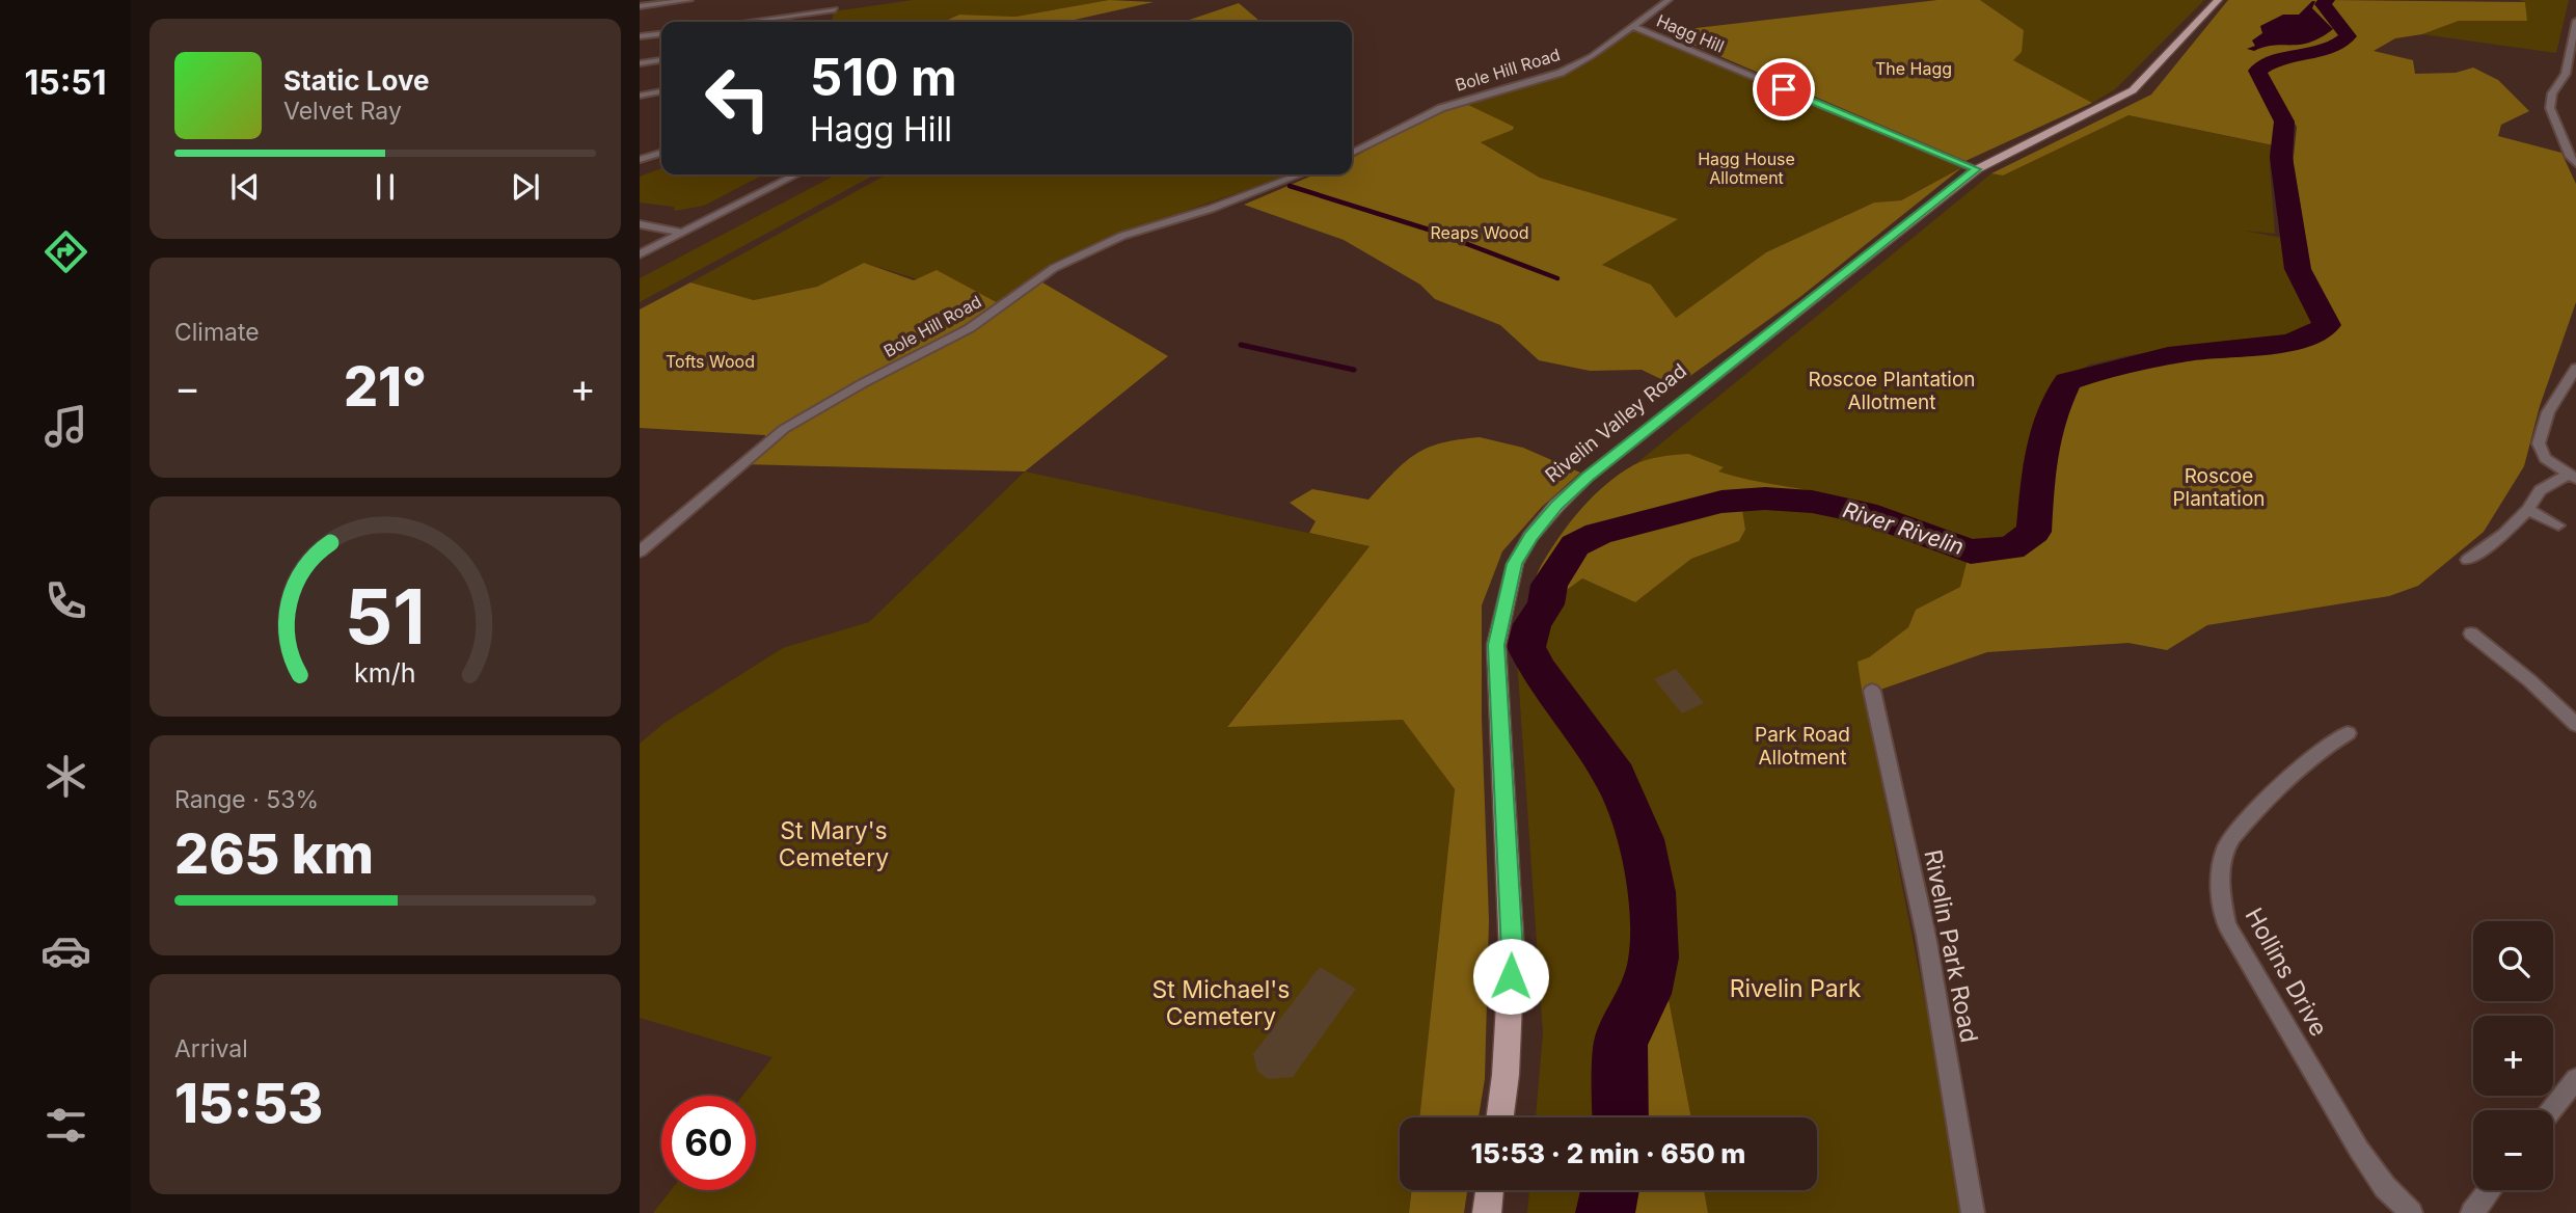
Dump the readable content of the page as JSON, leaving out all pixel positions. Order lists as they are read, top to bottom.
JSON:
{
  "streets": {
    "main road": ["Rivelin Valley Road"],
    "street": [
      "Hagg Hill",
      "Bole Hill Road",
      "Rivelin Park Road",
      "Hollins Drive"
    ]
  },
  "crossings": [
    ["Hagg Hill", "Bole Hill Road"],
    ["Hagg Hill", "Rivelin Valley Road"]
  ],
  "water": ["River Rivelin"],
  "parks": [
    "The Hagg",
    "Hagg House Allotment",
    "Reaps Wood",
    "Tofts Wood",
    "Roscoe Plantation Allotment",
    "Roscoe Plantation",
    "Park Road Allotment",
    "St Mary's Cemetery",
    "Rivelin Park",
    "St Michael's Cemetery"
  ],
  "page": {
    "tabs": "15:51",
    "turn": ["510 m", "Hagg Hill"],
    "song": ["Static Love", "Velvet Ray"],
    "tile": [
      "Climate",
      ["Range · 53%", "265 km"],
      ["Arrival", "15:53"]
    ],
    "heat": ["−", "21°", "+"],
    "map_buttons": ["+", "−"],
    "limit": "60",
    "trip": "15:53 · 2 min · 650 m",
    "gauge": ["51", "km/h"]
  }
}
